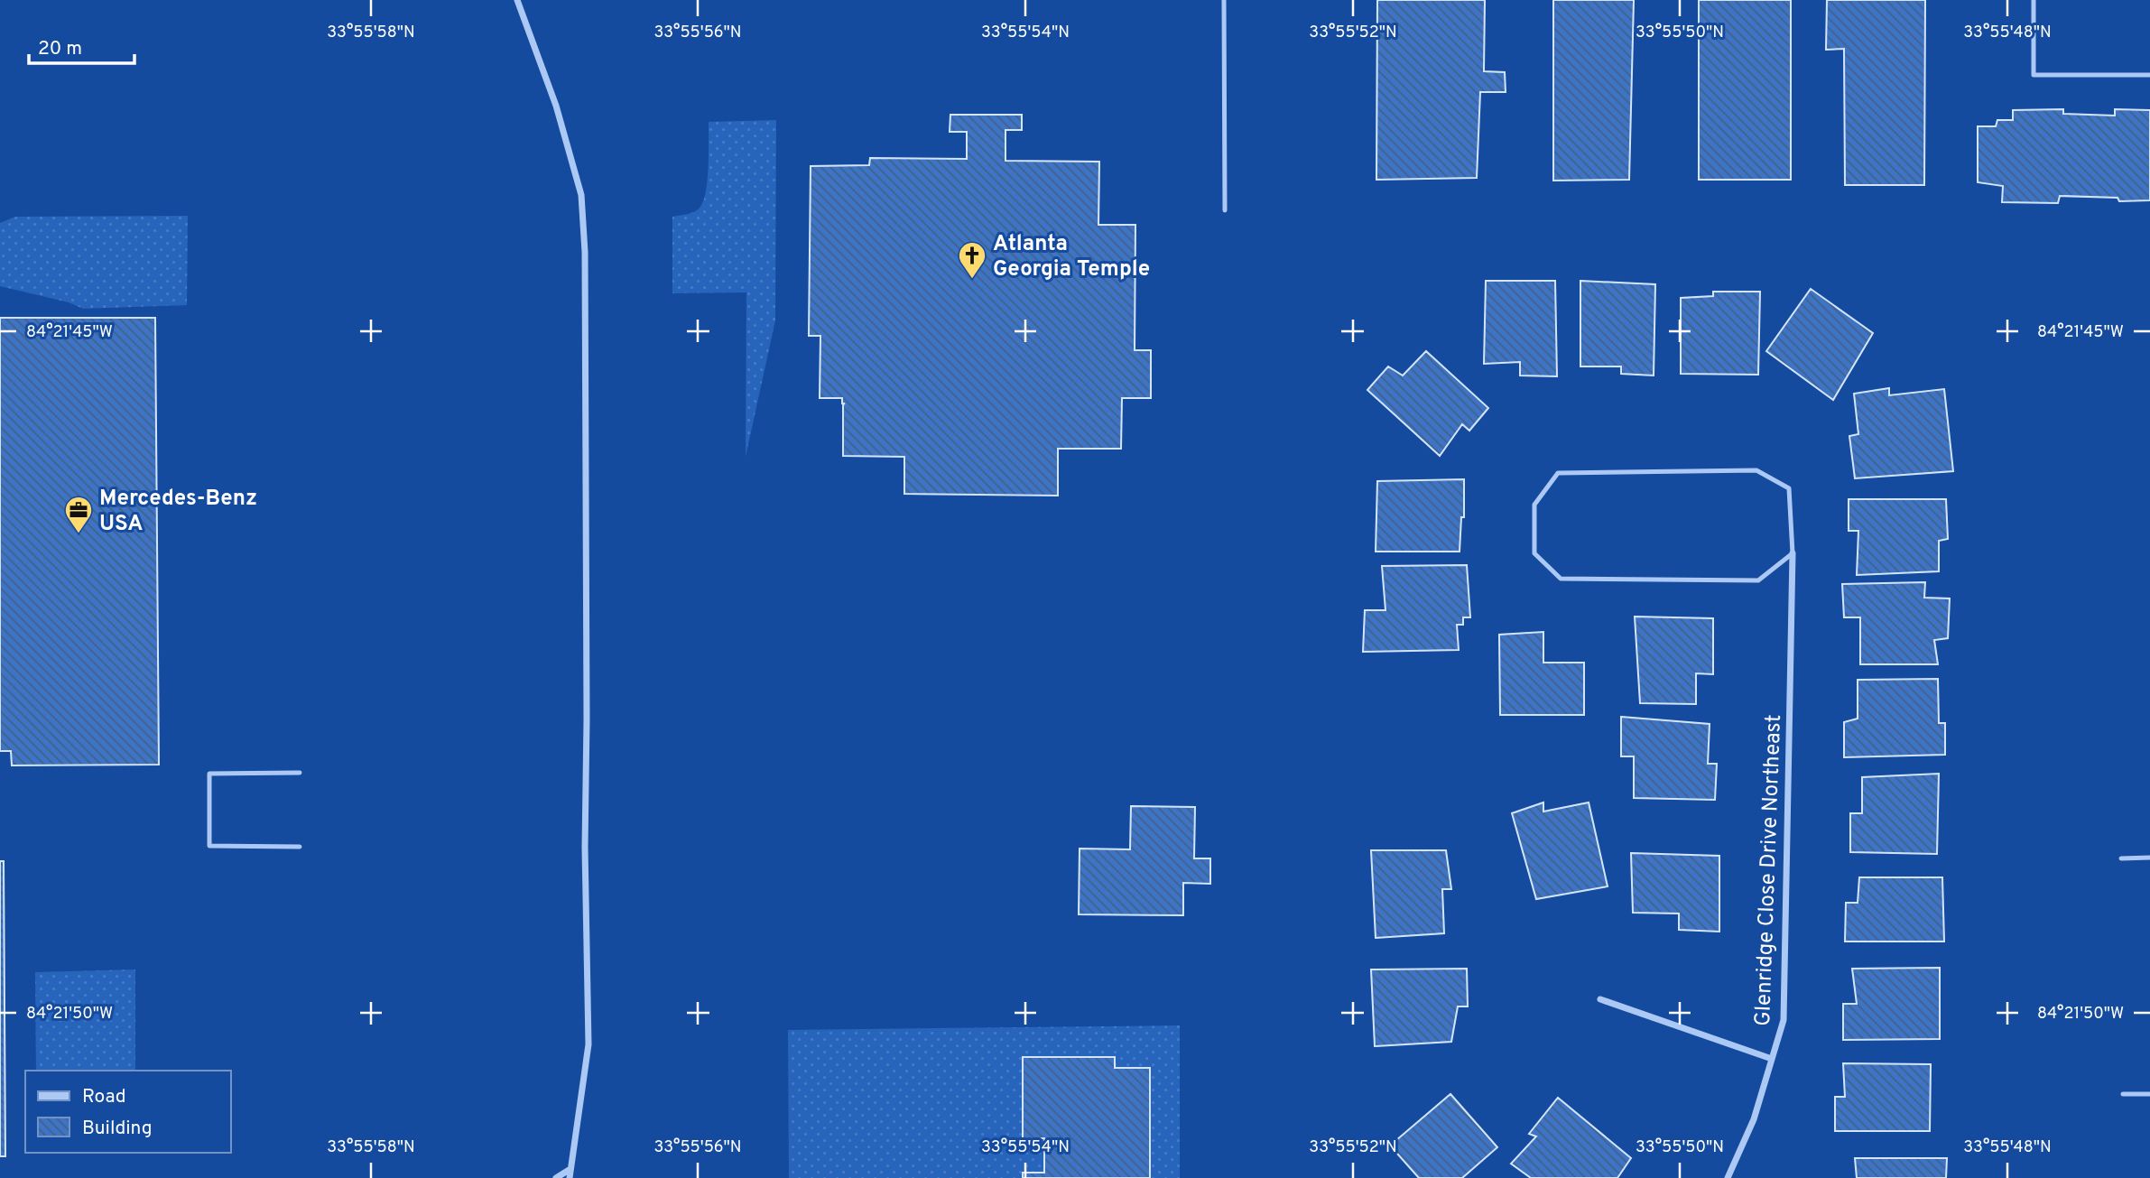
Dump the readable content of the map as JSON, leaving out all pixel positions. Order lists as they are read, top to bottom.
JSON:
{
  "streets": {
    "street": ["Glenridge Close Drive Northeast"]
  },
  "places": {
    "church": ["Atlanta Georgia Temple"],
    "office": ["Mercedes-Benz USA"]
  },
  "legend": ["Road", "Building"],
  "scale_bar": "20 m",
  "coordinates": [
    "33°55'58\"N",
    "33°55'56\"N",
    "33°55'54\"N",
    "33°55'52\"N",
    "33°55'50\"N",
    "33°55'48\"N",
    "84°21'45\"W",
    "84°21'50\"W"
  ]
}
